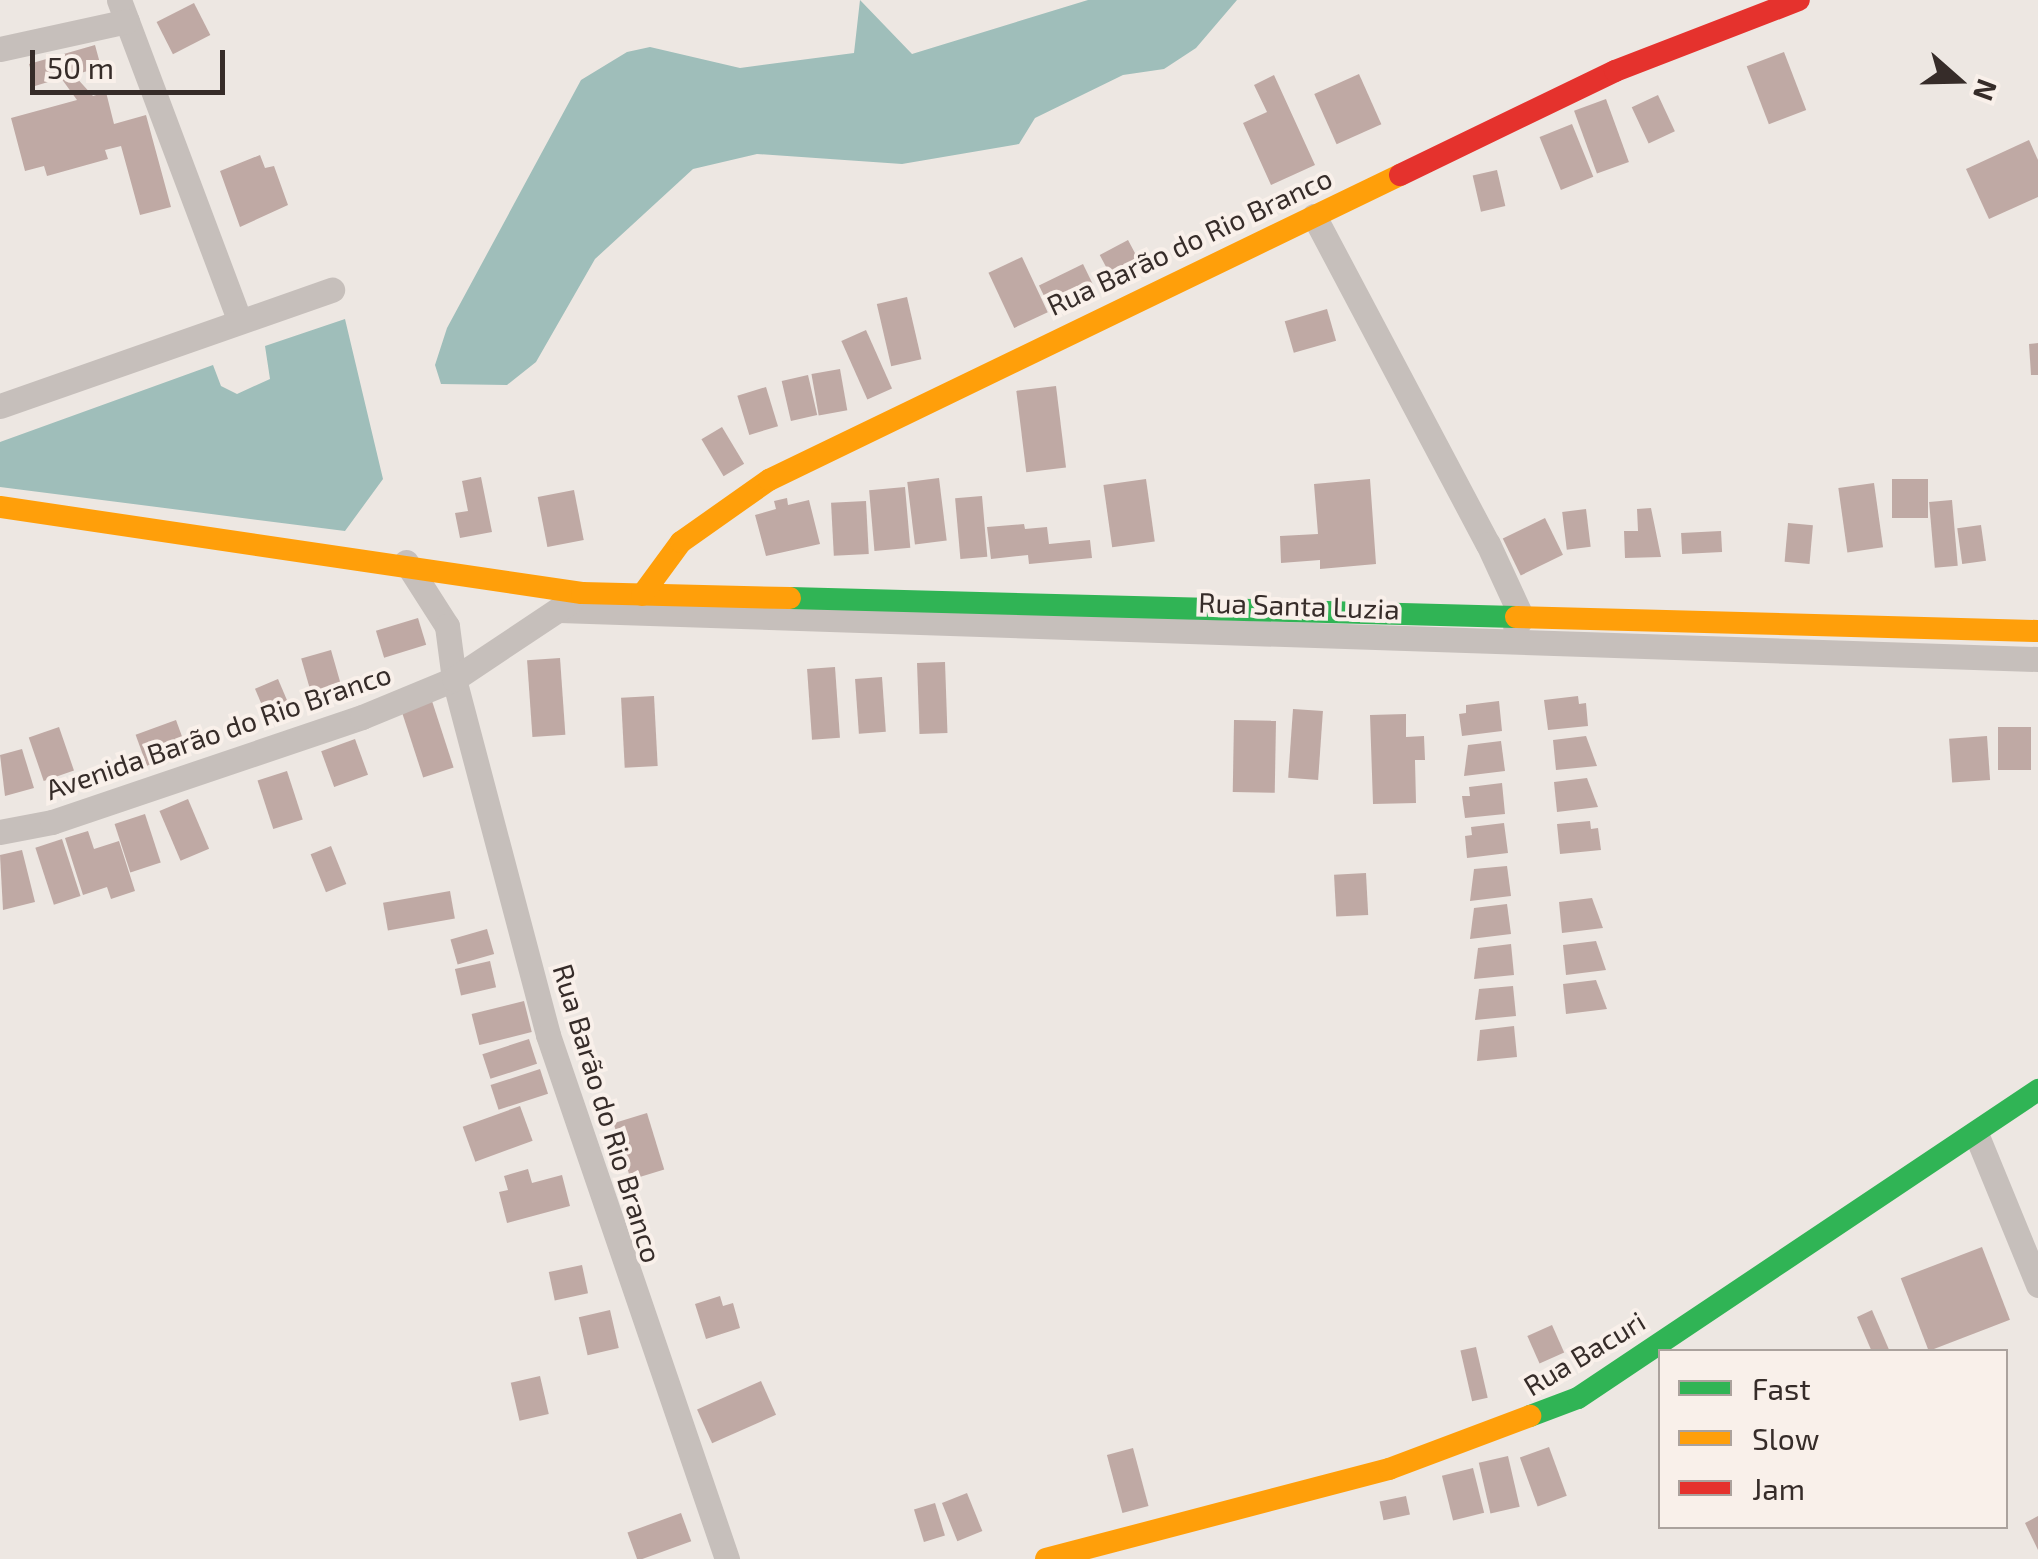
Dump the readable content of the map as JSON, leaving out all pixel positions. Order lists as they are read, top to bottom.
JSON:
{
  "streets": {
    "street": [
      "Rua Barão do Rio Branco",
      "Rua Santa Luzia",
      "Avenida Barão do Rio Branco",
      "Rua Bacuri"
    ]
  },
  "crossings": [
    ["Rua Barão do Rio Branco", "Rua Santa Luzia"],
    ["Rua Barão do Rio Branco", "Avenida Barão do Rio Branco"],
    ["Rua Santa Luzia", "Avenida Barão do Rio Branco"]
  ],
  "legend": ["Fast", "Slow", "Jam"],
  "scale_bar": "50 m",
  "north": "right"
}
